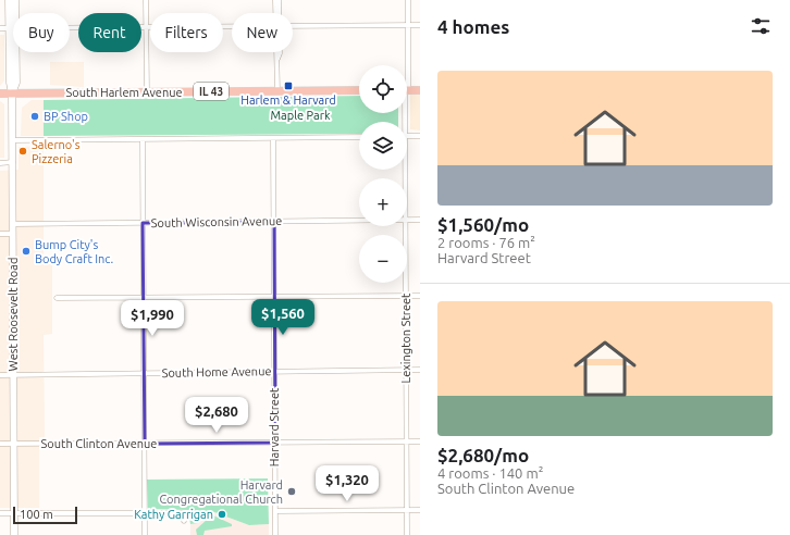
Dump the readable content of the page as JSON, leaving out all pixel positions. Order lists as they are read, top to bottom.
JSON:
{
  "streets": {
    "main road": ["IL 43", "South Harlem Avenue", "West Roosevelt Road"],
    "street": [
      "South Wisconsin Avenue",
      "Lexington Street",
      "South Home Avenue",
      "Harvard Street",
      "South Clinton Avenue"
    ]
  },
  "crossings": [
    ["IL 43", "South Harlem Avenue"],
    ["IL 43", "West Roosevelt Road"],
    ["South Harlem Avenue", "West Roosevelt Road"],
    ["South Wisconsin Avenue", "West Roosevelt Road"],
    ["South Wisconsin Avenue", "Harvard Street"],
    ["West Roosevelt Road", "South Home Avenue"],
    ["West Roosevelt Road", "South Clinton Avenue"],
    ["Lexington Street", "South Home Avenue"],
    ["Lexington Street", "South Clinton Avenue"],
    ["South Home Avenue", "Harvard Street"],
    ["Harvard Street", "South Clinton Avenue"]
  ],
  "parks": ["Maple Park"],
  "places": {
    "transit": ["Harlem & Harvard"],
    "other": [
      "BP Shop",
      "Salerno's Pizzeria",
      "Bump City's Body Craft Inc.",
      "Harvard Congregational Church",
      "Kathy Garrigan"
    ]
  },
  "scale_bar": "100 m",
  "page": {
    "heading": "4 homes",
    "chip": [
      "Buy",
      "Rent",
      "Filters",
      "New"
    ],
    "list": [
      {
        "name": "$1,560/mo",
        "note": "2 rooms · 76 m² · Harvard Street"
      },
      {
        "name": "$2,680/mo",
        "note": "4 rooms · 140 m² · South Clinton Avenue"
      }
    ],
    "map_buttons": ["+", "−"],
    "price": [
      "$1,560",
      "$1,990",
      "$2,680",
      "$1,320"
    ],
    "scale": "100 m"
  }
}
